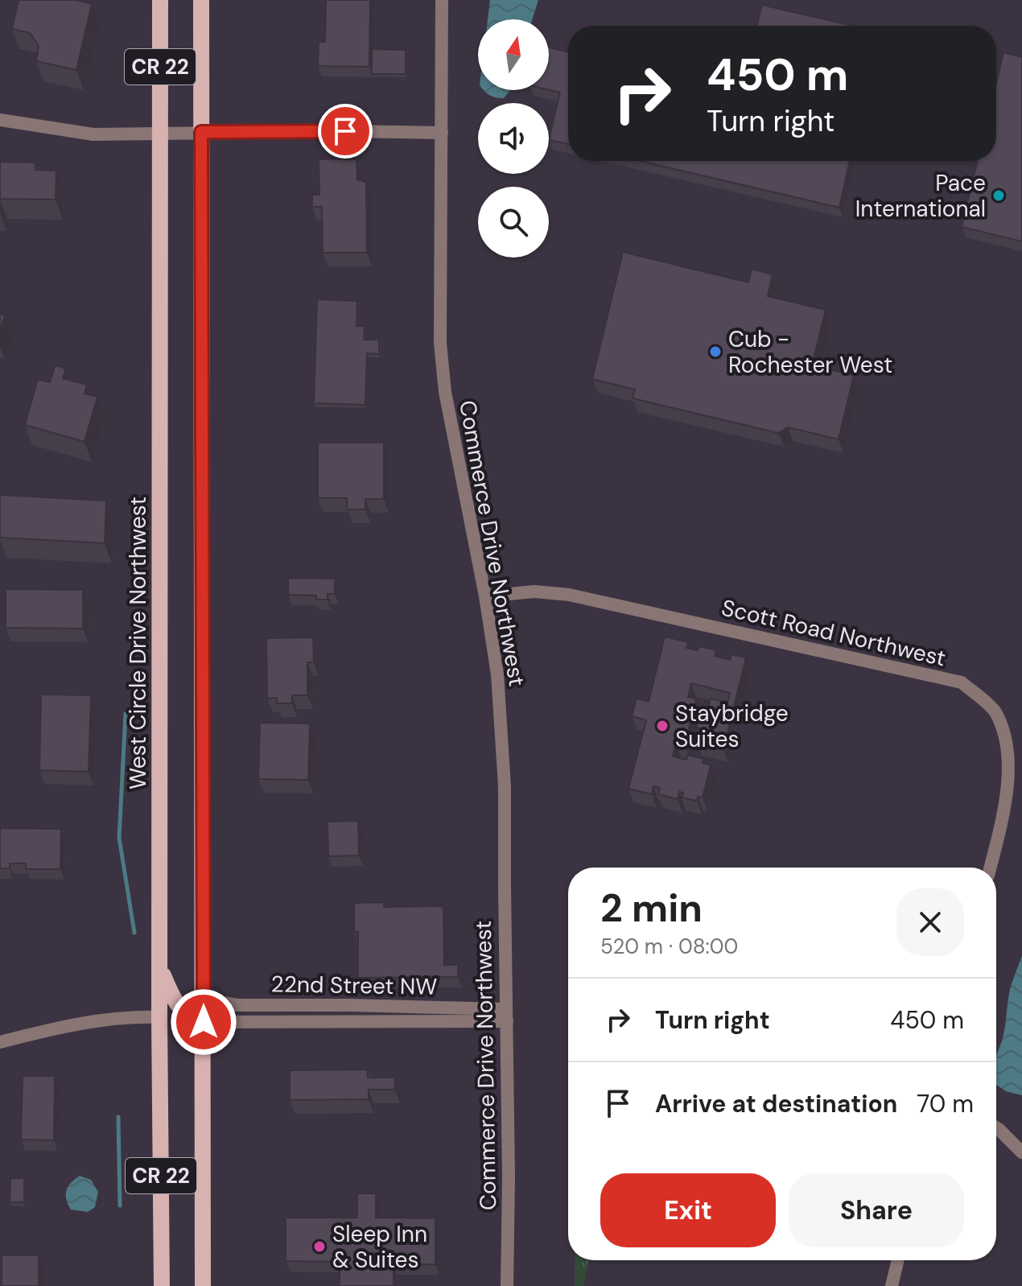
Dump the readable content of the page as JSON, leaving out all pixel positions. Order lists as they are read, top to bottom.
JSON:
{
  "streets": {
    "main road": ["CR 22", "West Circle Drive Northwest"],
    "street": ["Commerce Drive Northwest", "Scott Road Northwest", "22nd Street NW"]
  },
  "crossings": [
    ["CR 22", "22nd Street NW"],
    ["Commerce Drive Northwest", "Scott Road Northwest"],
    ["Commerce Drive Northwest", "22nd Street NW"]
  ],
  "places": [
    "Pace International",
    "Cub - Rochester West",
    "Staybridge Suites",
    "Sleep Inn & Suites"
  ],
  "north": "top",
  "page": {
    "turn": ["450 m", "Turn right"],
    "heading": ["2 min", "520 m · 08:00"],
    "list": [
      {
        "name": "Turn right",
        "value": "450 m"
      },
      {
        "name": "Arrive at destination",
        "value": "70 m"
      }
    ],
    "buttons": ["Exit", "Share"]
  }
}
